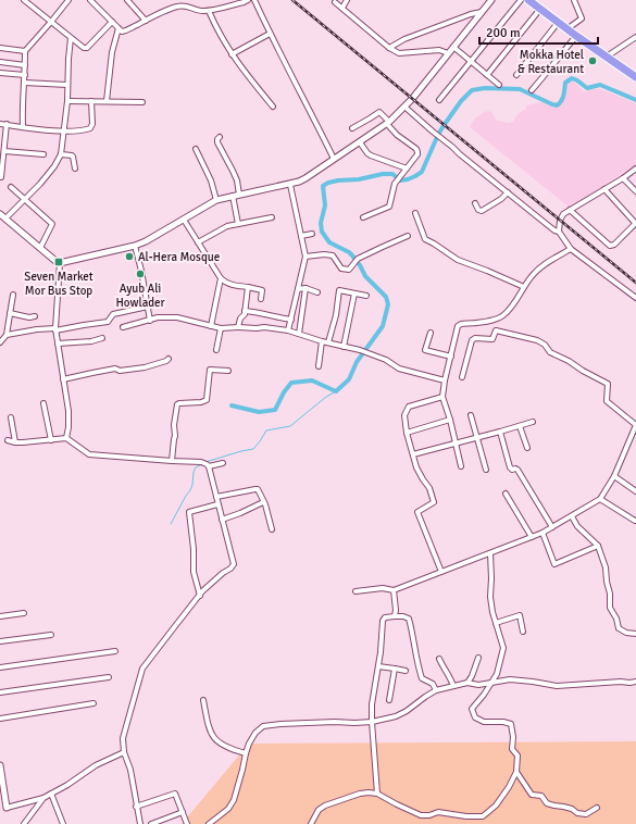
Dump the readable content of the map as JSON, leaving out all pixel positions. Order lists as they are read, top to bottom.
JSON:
{
  "places": {
    "other": ["Mokka Hotel & Restaurant", "Al-Hera Mosque", "Ayub Ali Howlader"],
    "transit": ["Seven Market Mor Bus Stop"]
  },
  "scale_bar": "200 m"
}
